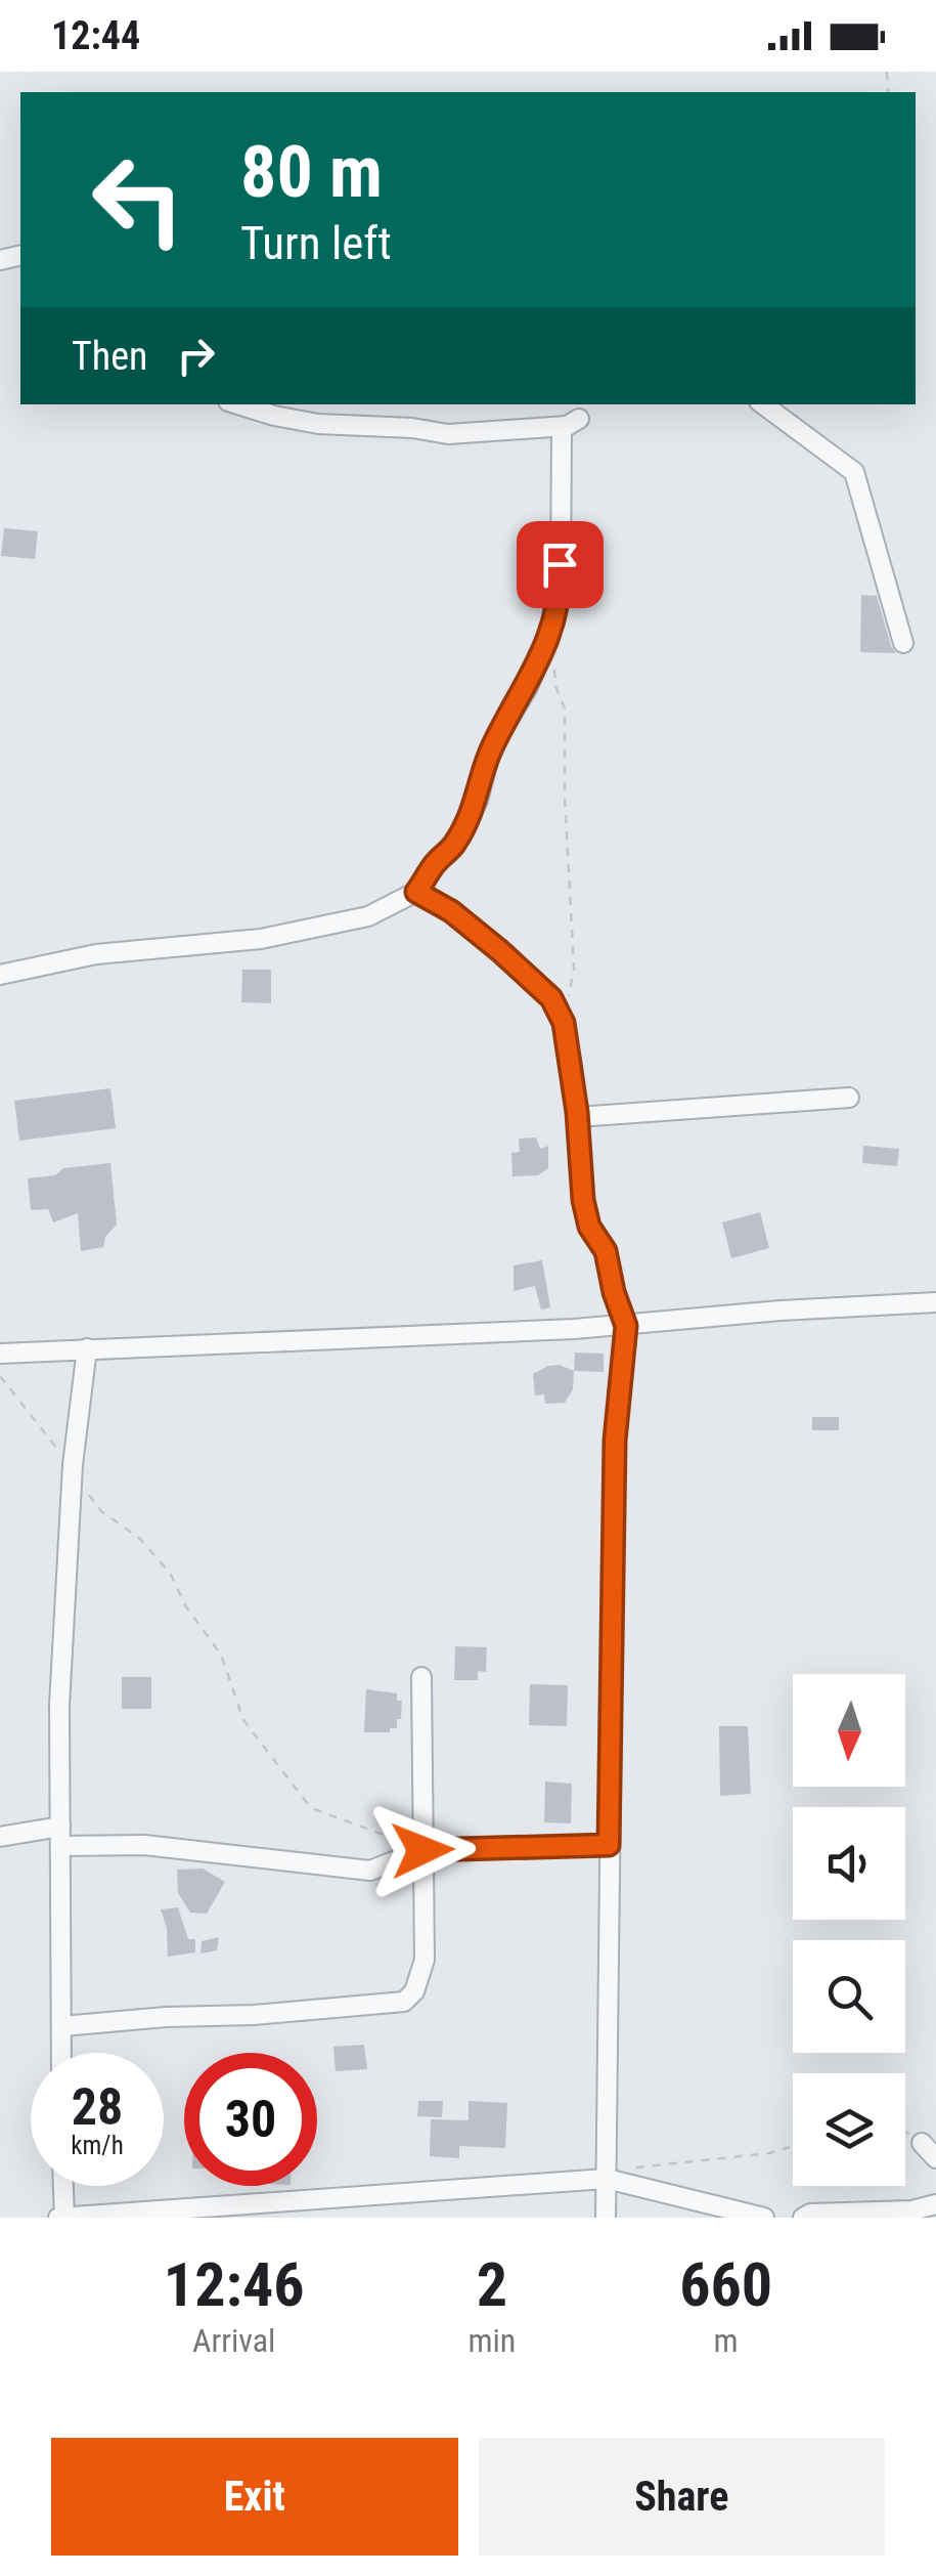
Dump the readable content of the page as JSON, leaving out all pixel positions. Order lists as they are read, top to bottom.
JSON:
{
  "north": "bottom",
  "page": {
    "status": "12:44",
    "turn": ["80 m", "Turn left"],
    "then": "Then",
    "speed": "28 km/h",
    "limit": "30",
    "eta": [
      "12:46",
      "Arrival",
      "2",
      "min",
      "660",
      "m"
    ],
    "buttons": ["Exit", "Share"]
  }
}
